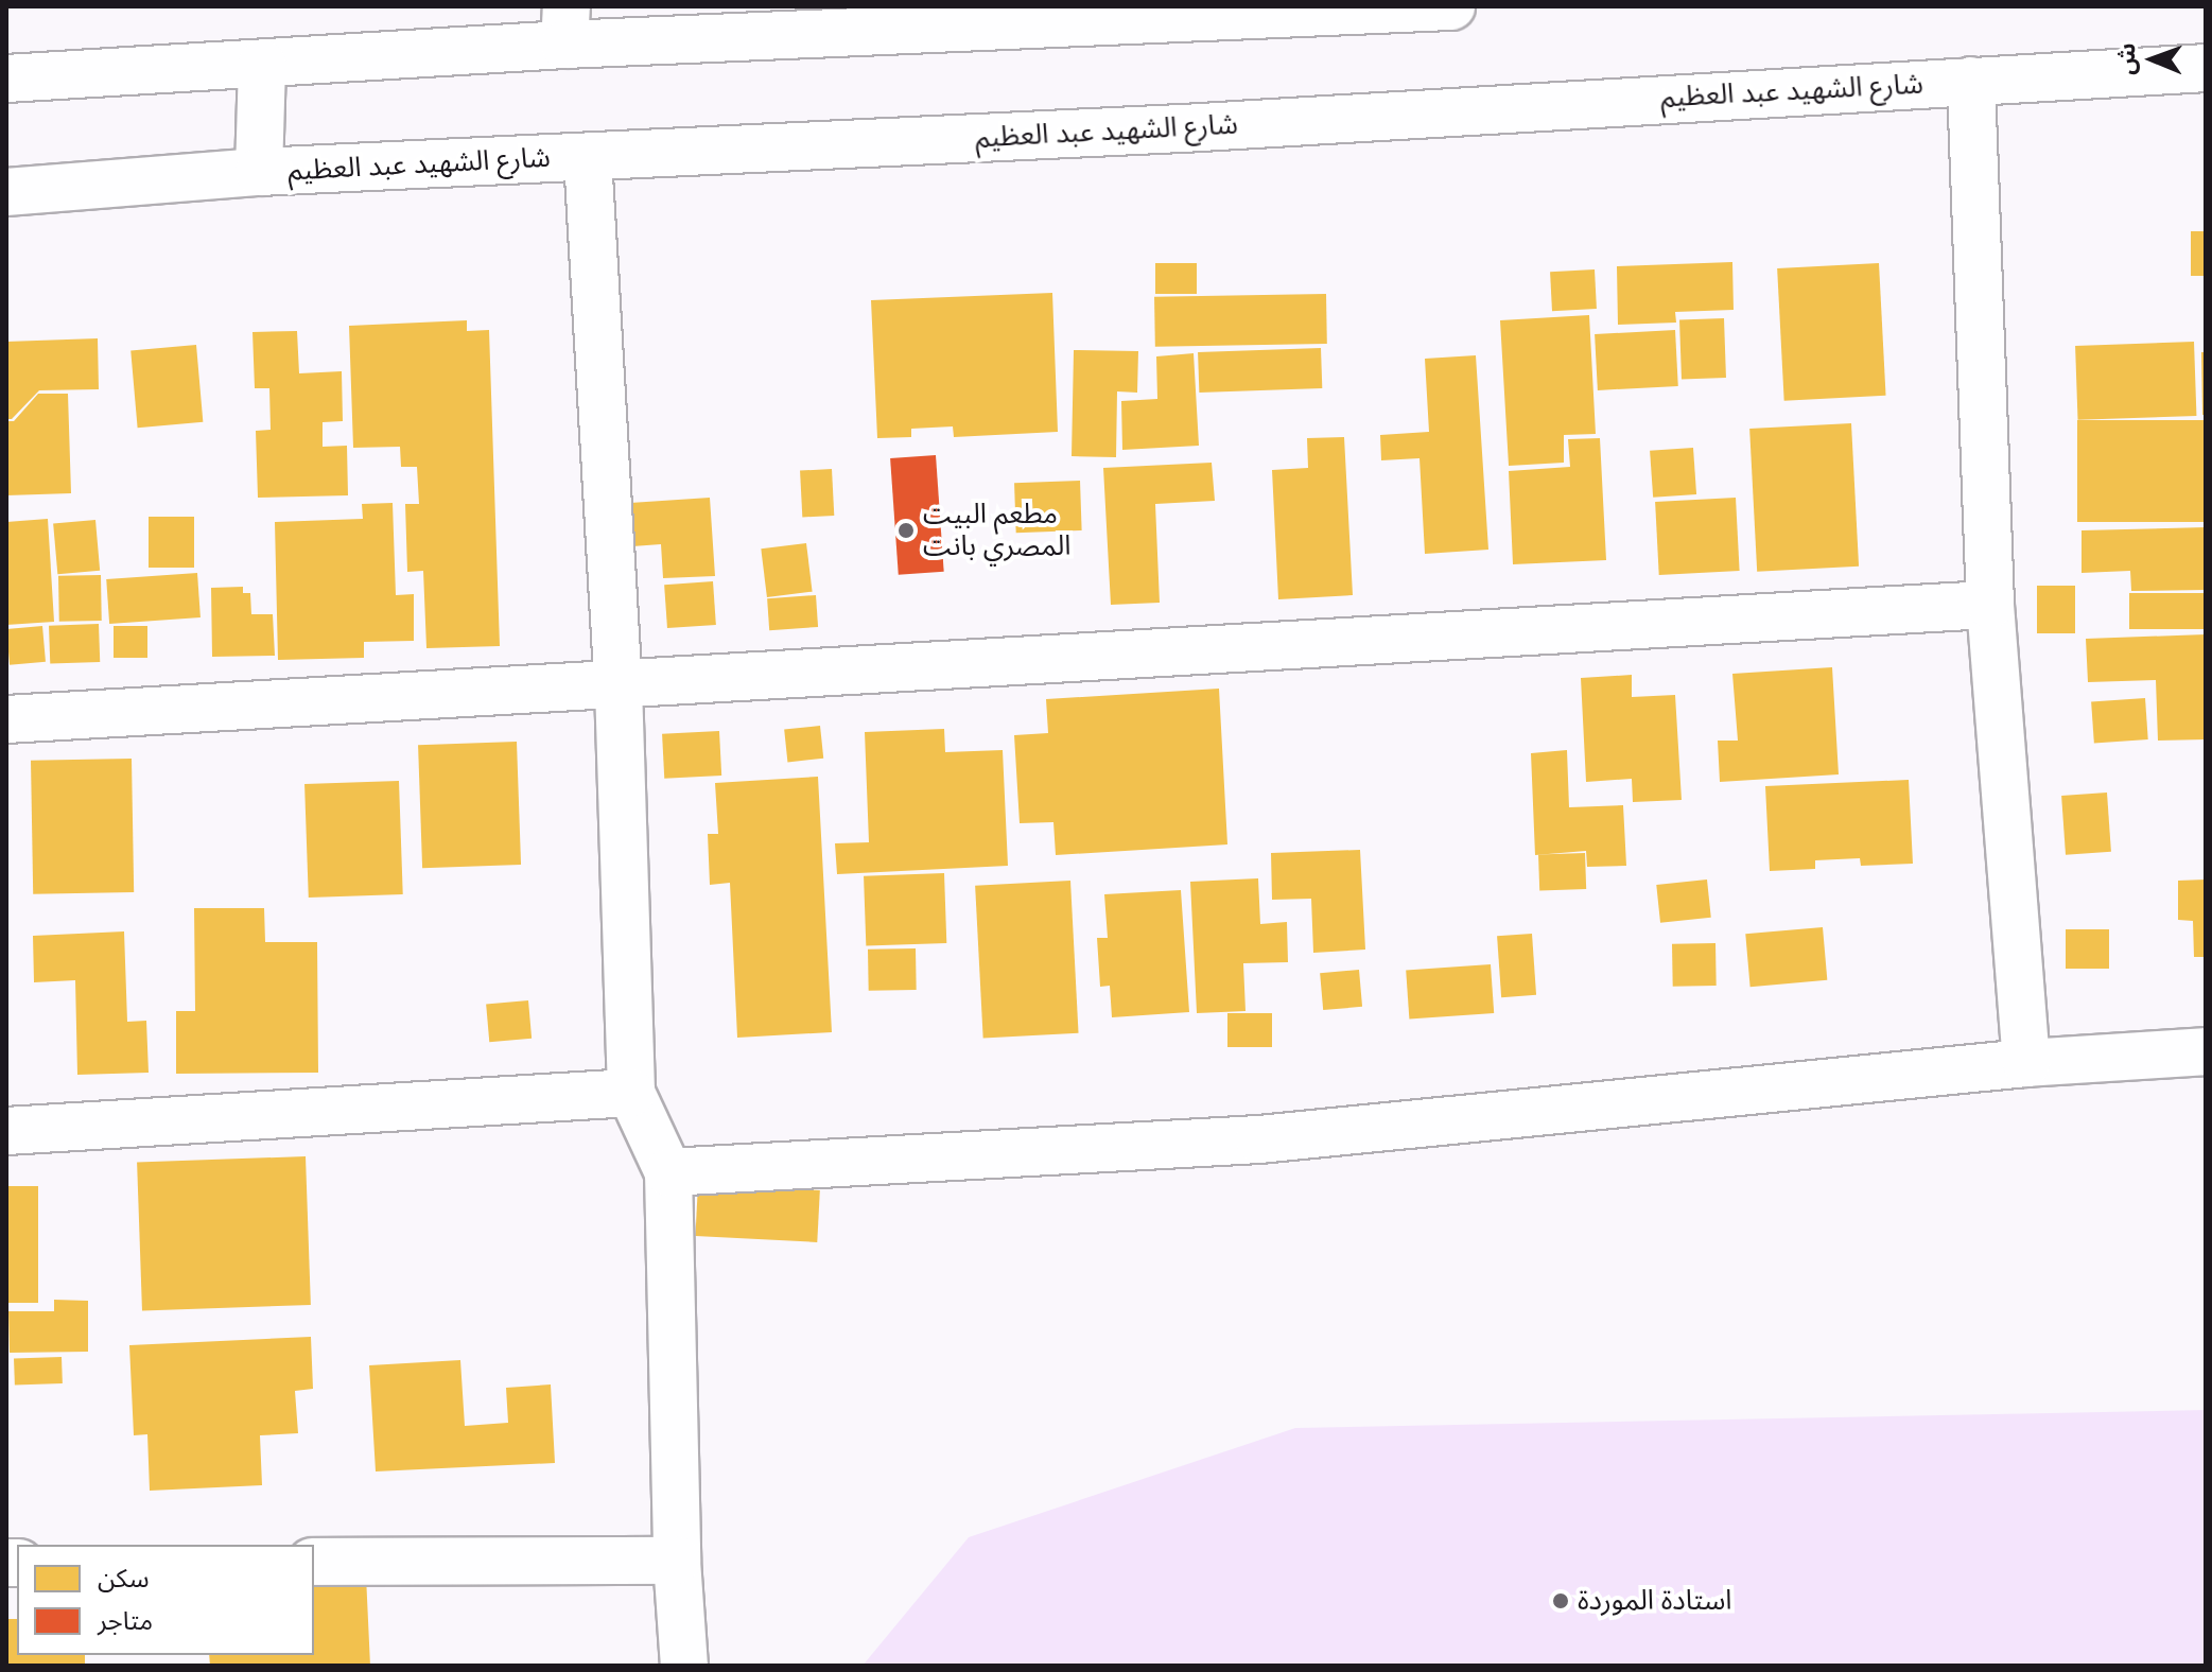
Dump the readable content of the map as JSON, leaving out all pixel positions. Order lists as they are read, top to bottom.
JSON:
{
  "streets": {
    "street": ["شارع الشهيد عبد العظيم"]
  },
  "places": ["مطعم البيت المصري بانت", "استادة الموردة"],
  "legend": ["سكن", "متاجر"],
  "north": "left"
}
